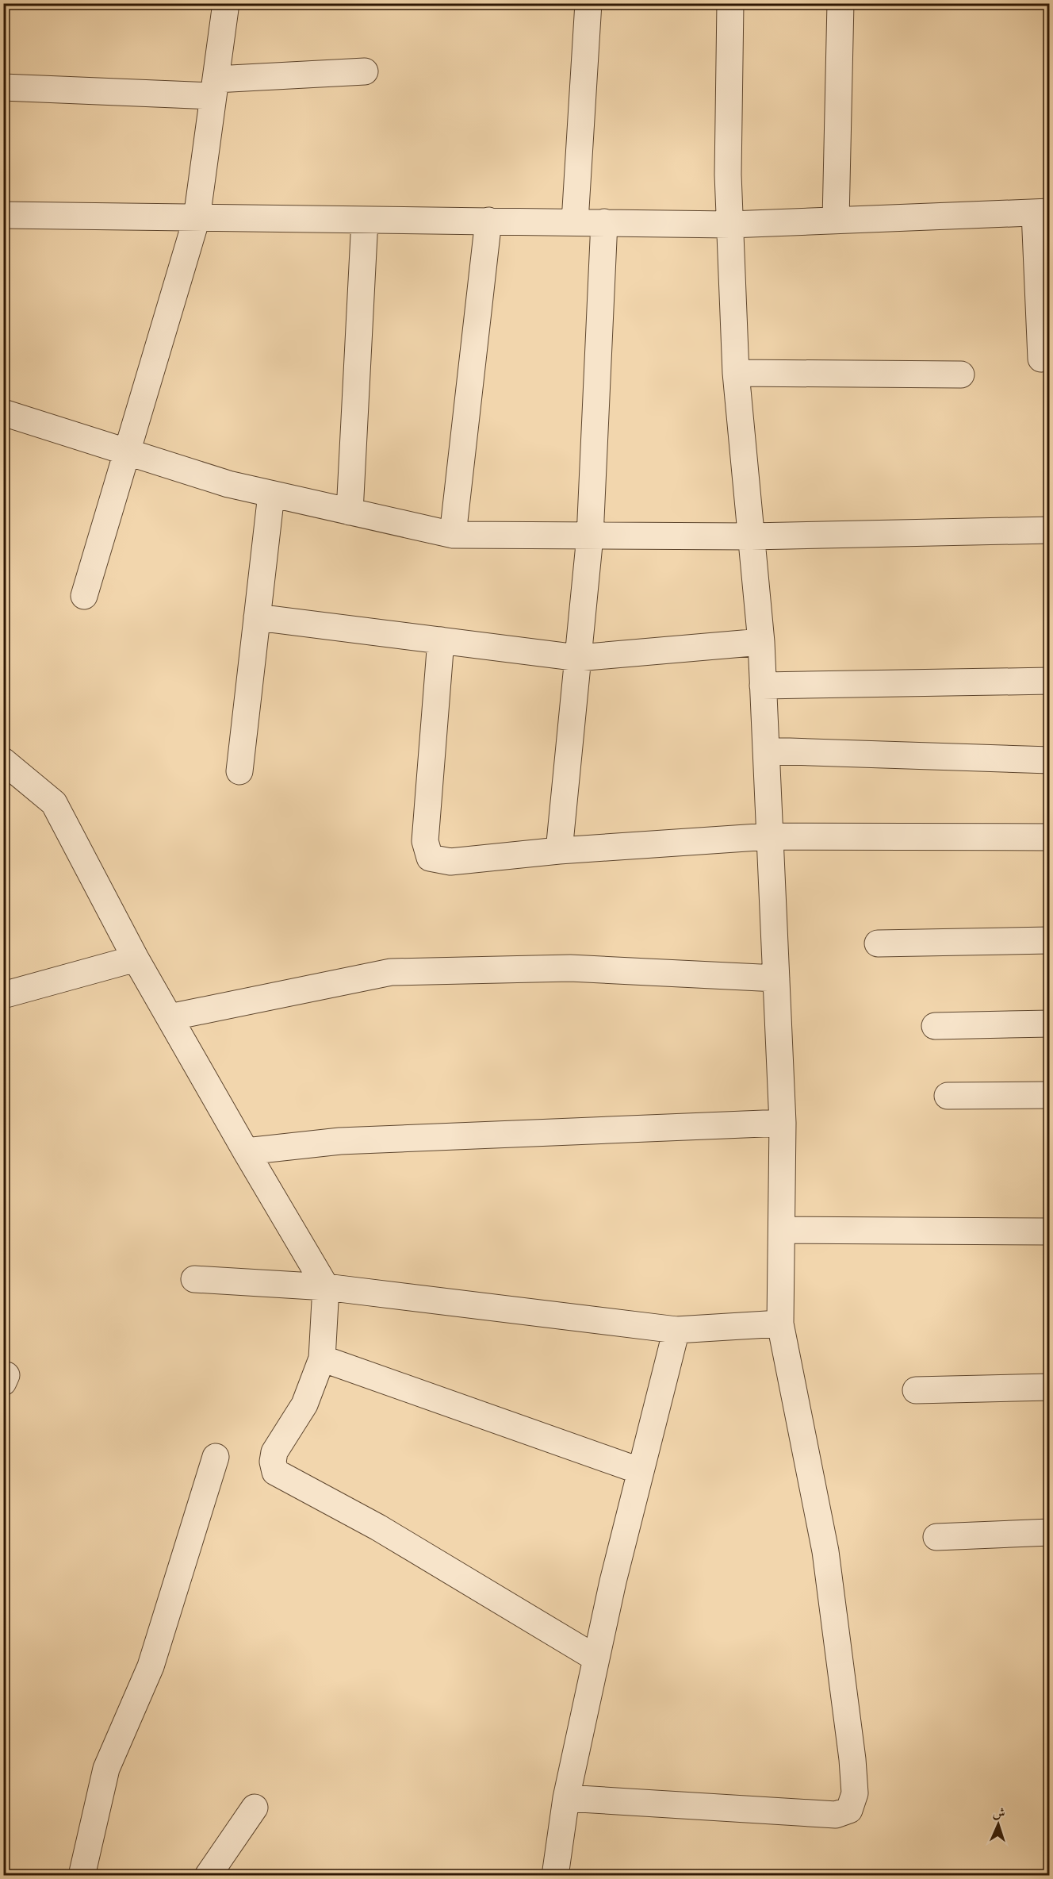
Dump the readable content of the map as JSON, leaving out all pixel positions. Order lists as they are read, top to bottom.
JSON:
{
  "north": "top"
}
